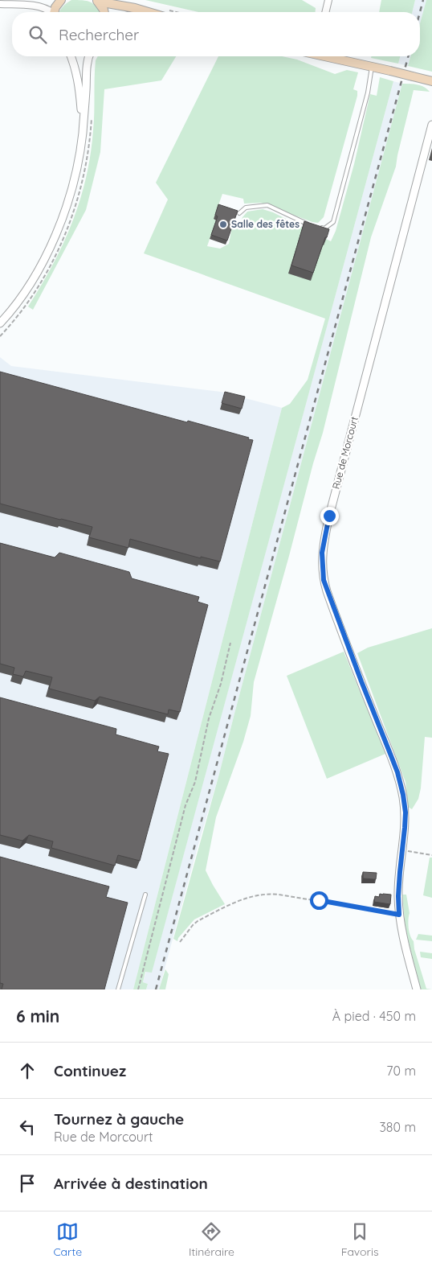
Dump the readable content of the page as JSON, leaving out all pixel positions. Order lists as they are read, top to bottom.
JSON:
{
  "streets": {
    "street": ["Rue de Morcourt"]
  },
  "places": ["Salle des fêtes"],
  "page": {
    "search": "Rechercher",
    "heading": ["6 min", "À pied · 450 m"],
    "list": [
      ["Continuez", "70 m"],
      ["Tournez à gauche", "Rue de Morcourt", "380 m"],
      "Arrivée à destination"
    ],
    "nav": ["Carte", "Itinéraire", "Favoris"]
  }
}
